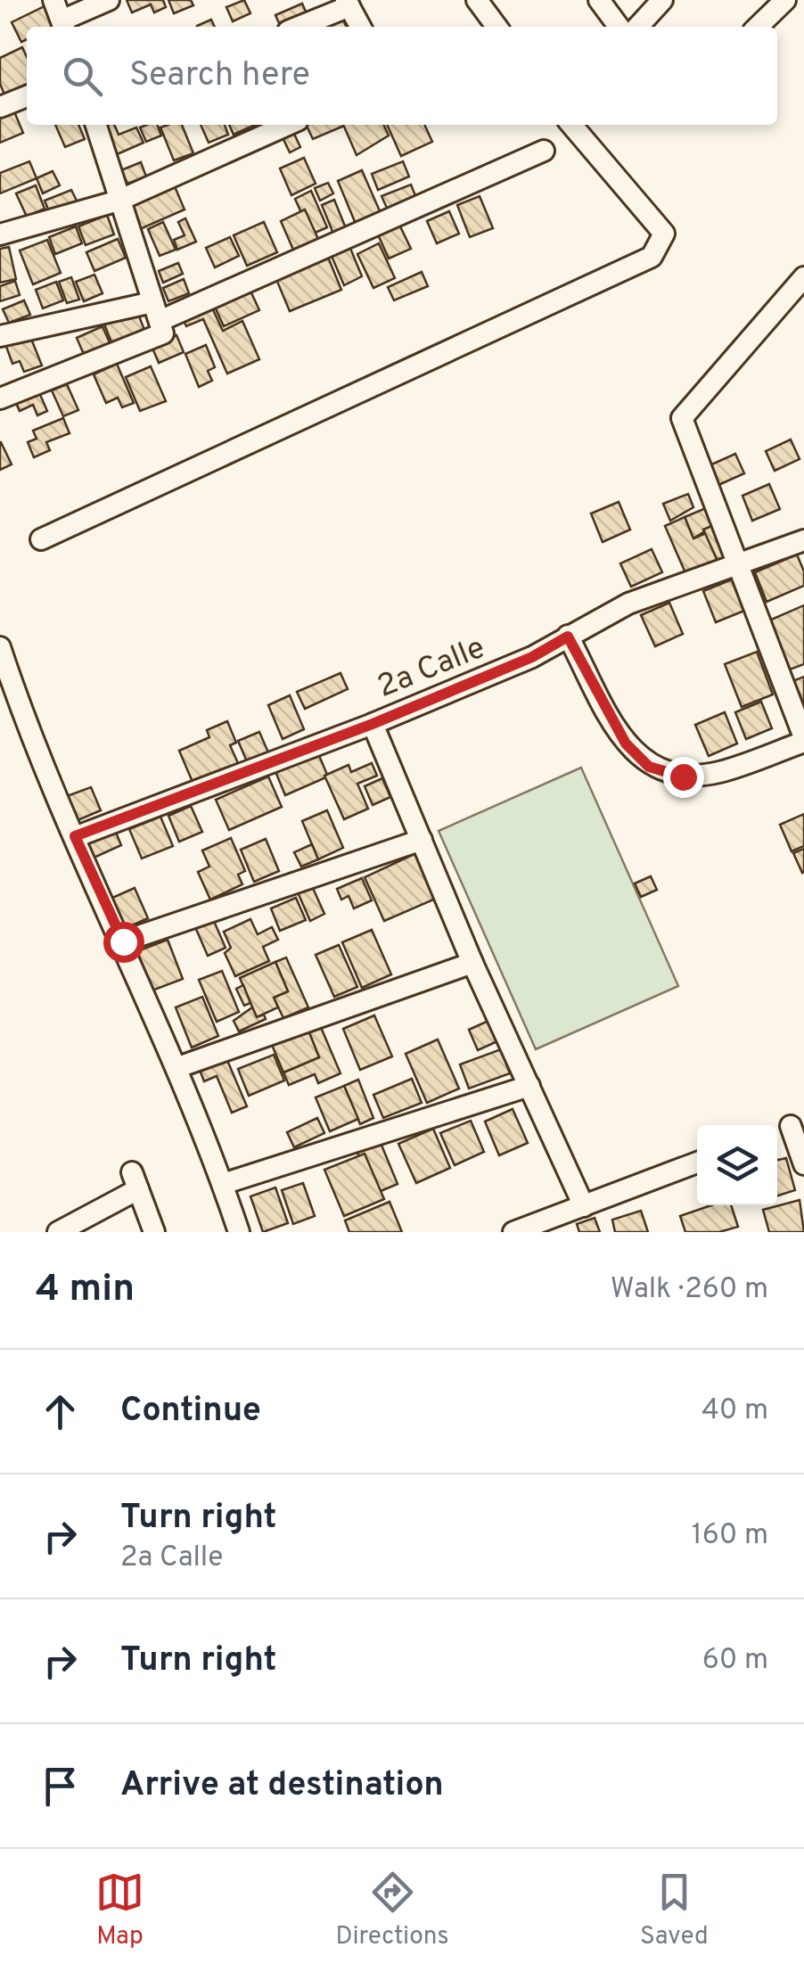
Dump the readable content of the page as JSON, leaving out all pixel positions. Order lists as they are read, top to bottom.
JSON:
{
  "streets": {
    "street": ["2a Calle"]
  },
  "page": {
    "search": "Search here",
    "heading": ["4 min", "Walk · 260 m"],
    "list": [
      ["Continue", "40 m"],
      ["Turn right", "2a Calle", "160 m"],
      ["Turn right", "60 m"],
      "Arrive at destination"
    ],
    "nav": ["Map", "Directions", "Saved"]
  }
}
